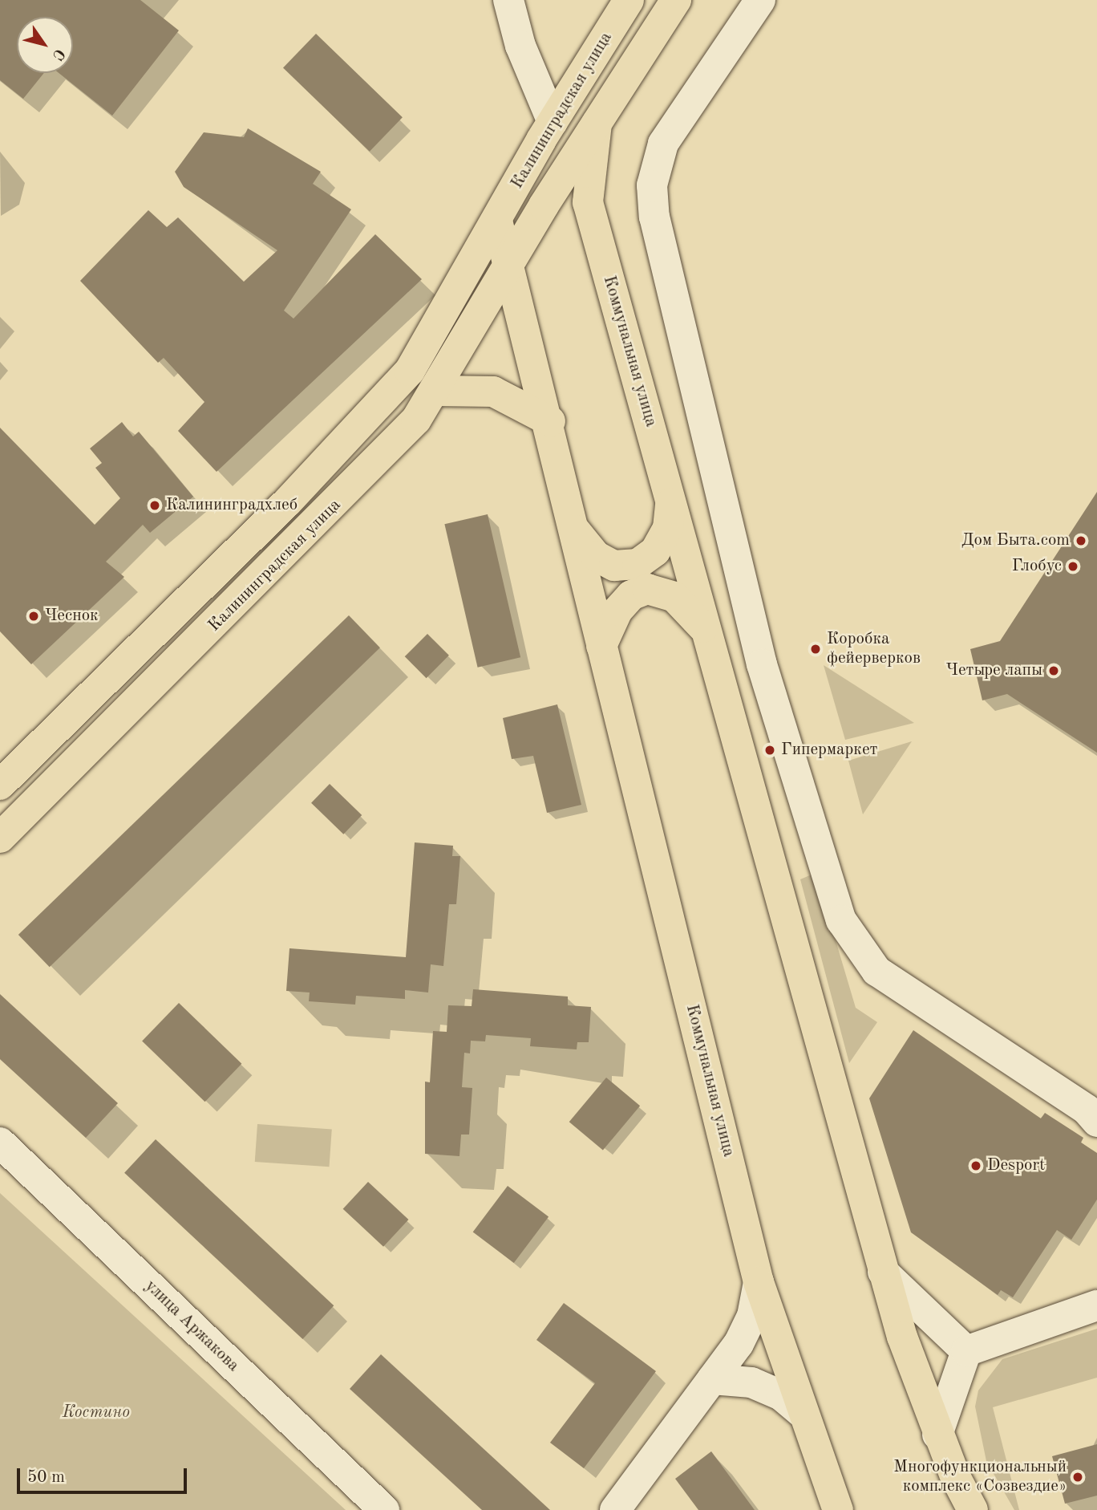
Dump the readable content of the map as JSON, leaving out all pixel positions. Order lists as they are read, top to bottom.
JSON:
{
  "streets": {
    "main road": ["Калининградская улица", "Коммунальная улица"],
    "street": ["улица Аржакова"]
  },
  "crossings": [
    ["Калининградская улица", "Коммунальная улица"]
  ],
  "parks": ["Костино"],
  "places": [
    "Калининградхлеб",
    "Дом Быта.com",
    "Глобус",
    "Чеснок",
    "Коробка фейерверков",
    "Четыре лапы",
    "Гипермаркет",
    "Desport",
    "Многофункциональный комплекс «Созвездие»"
  ],
  "scale_bar": "50 m",
  "north": "bottom right"
}
